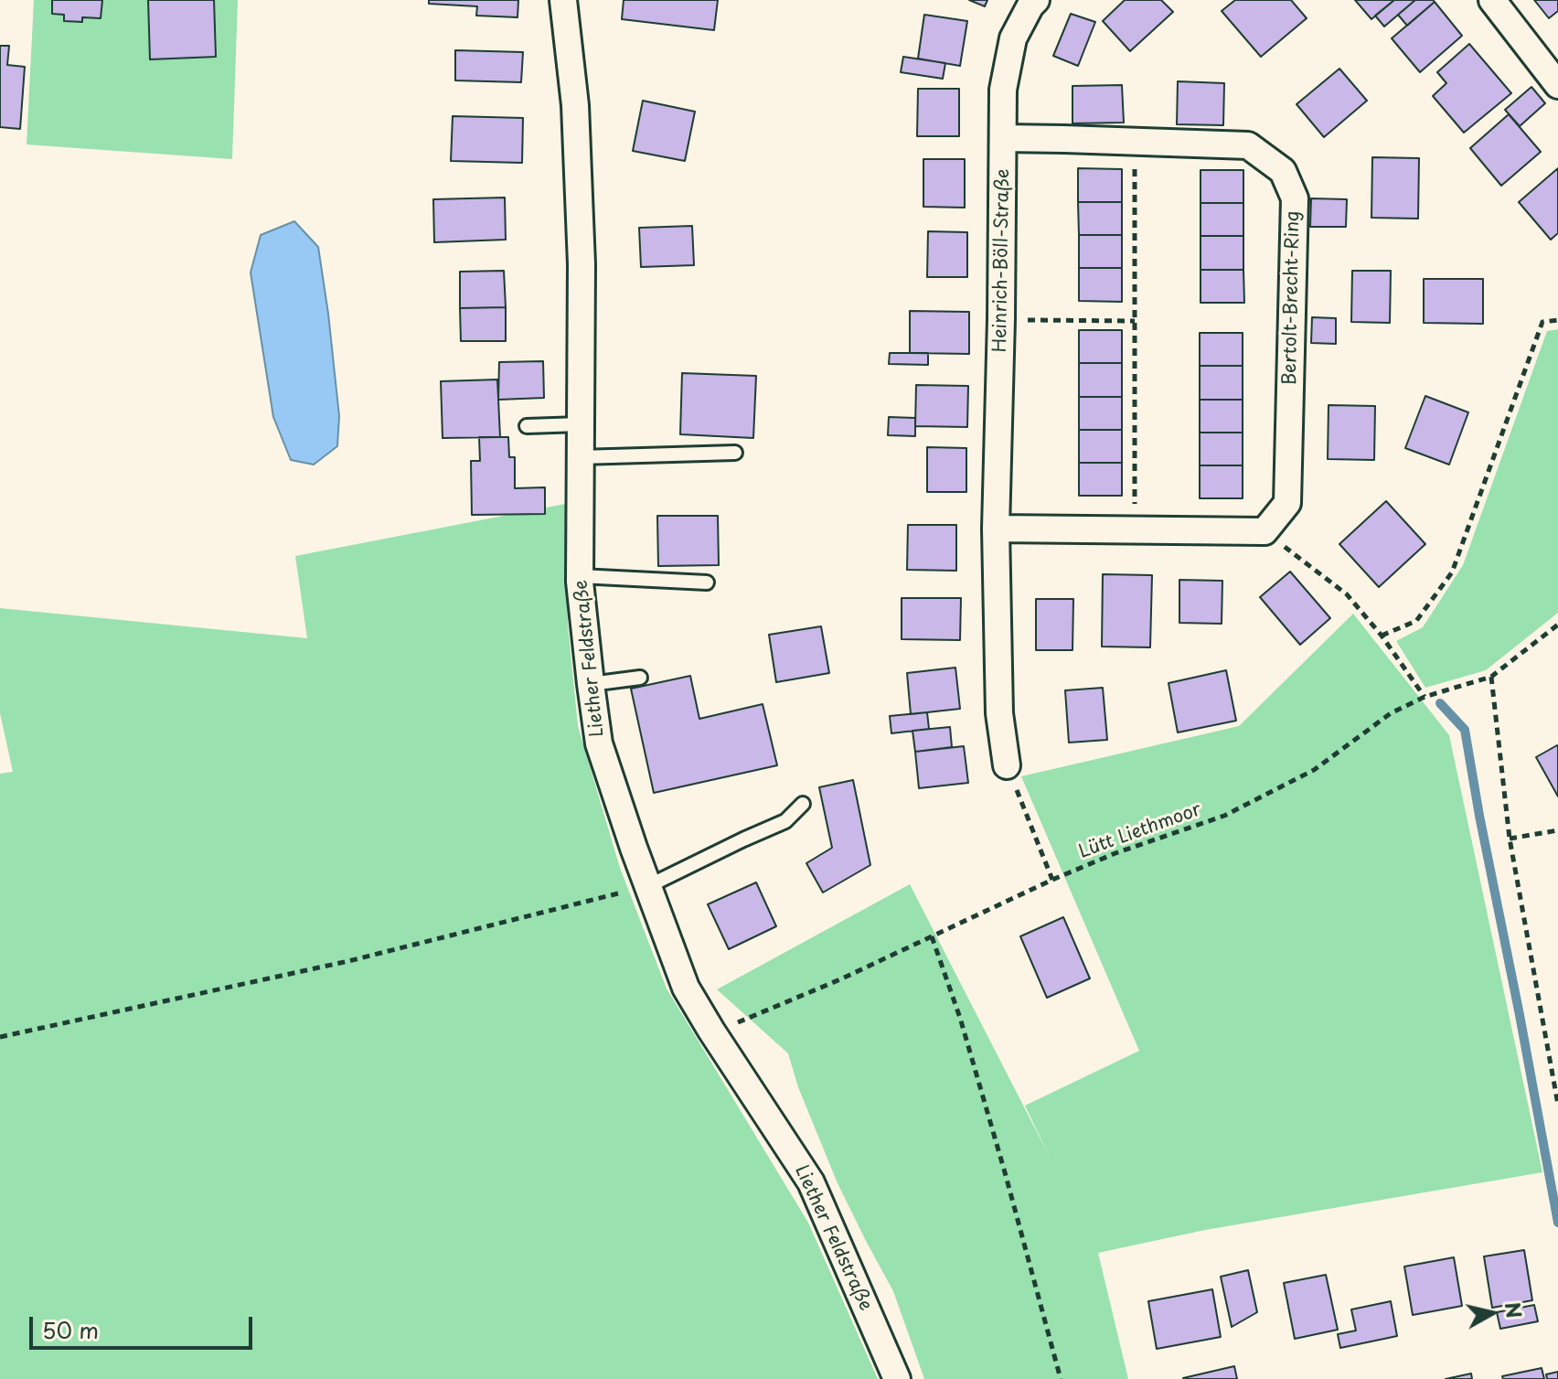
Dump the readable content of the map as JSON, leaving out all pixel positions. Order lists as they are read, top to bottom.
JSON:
{
  "streets": {
    "street": ["Heinrich-Böll-Straße", "Bertolt-Brecht-Ring", "Liether Feldstraße"],
    "path": ["Lütt Liethmoor"]
  },
  "crossings": [
    ["Heinrich-Böll-Straße", "Bertolt-Brecht-Ring"],
    ["Liether Feldstraße", "Lütt Liethmoor"]
  ],
  "scale_bar": "50 m",
  "north": "right"
}
